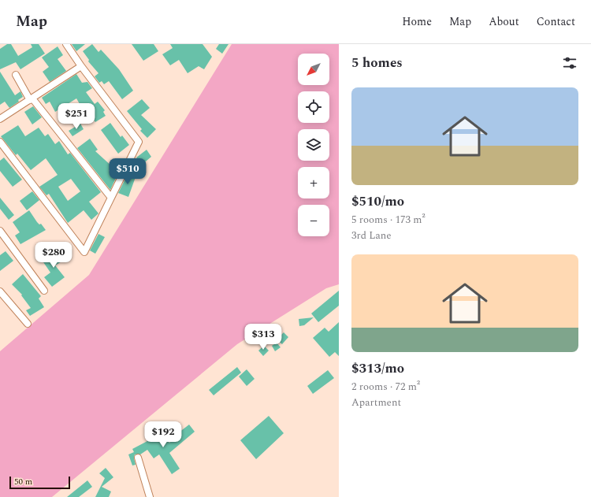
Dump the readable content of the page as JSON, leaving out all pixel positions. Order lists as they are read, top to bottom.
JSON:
{
  "scale_bar": "50 m",
  "north": "bottom left",
  "page": {
    "header": "Map",
    "nav": [
      "Home",
      "Map",
      "About",
      "Contact"
    ],
    "heading": "5 homes",
    "map_buttons": ["+", "−"],
    "list": [
      {
        "name": "$510/mo",
        "note": "5 rooms · 173 m² · 3rd Lane"
      },
      {
        "name": "$313/mo",
        "note": "2 rooms · 72 m² · Apartment"
      }
    ],
    "price": [
      "$251",
      "$510",
      "$280",
      "$313",
      "$192"
    ],
    "scale": "50 m"
  }
}
